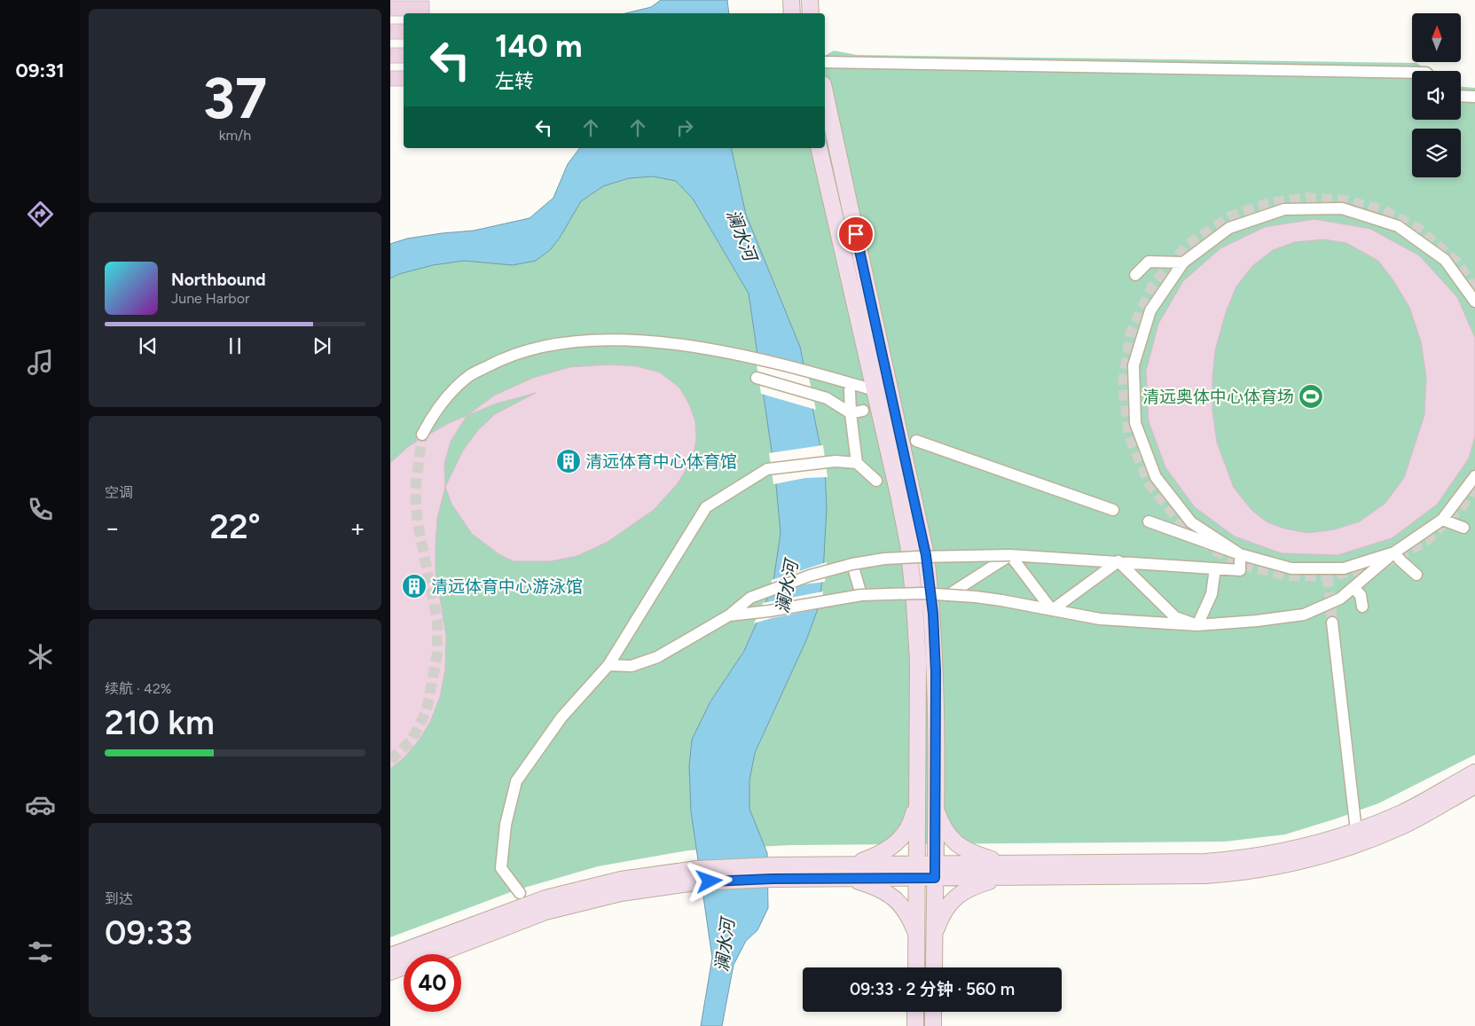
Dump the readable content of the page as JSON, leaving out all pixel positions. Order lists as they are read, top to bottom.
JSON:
{
  "water": ["澜水河"],
  "places": {
    "sports": ["清远奥体中心体育场"],
    "building": ["清远体育中心体育馆", "清远体育中心游泳馆"]
  },
  "north": "top",
  "page": {
    "tabs": "09:31",
    "tile": [
      ["37", "km/h"],
      "空调",
      ["续航 · 42%", "210 km"],
      ["到达", "09:33"]
    ],
    "turn": ["140 m", "左转"],
    "song": ["Northbound", "June Harbor"],
    "heat": ["−", "22°", "+"],
    "limit": "40",
    "trip": "09:33 · 2 分钟 · 560 m"
  }
}
